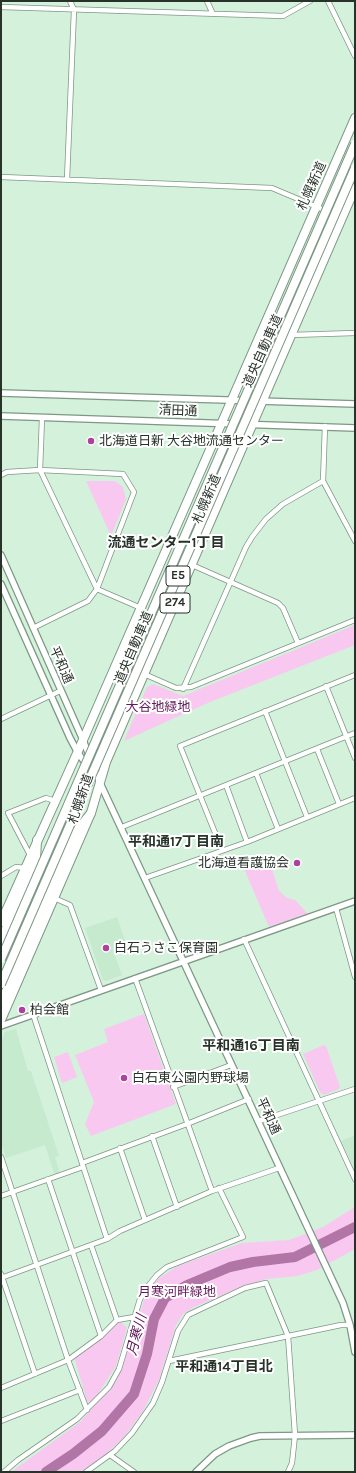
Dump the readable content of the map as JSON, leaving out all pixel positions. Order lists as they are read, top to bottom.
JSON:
{
  "streets": {
    "highway": [
      "札幌新道",
      "道央自動車道",
      "E5",
      "274"
    ],
    "street": ["清田通", "平和通"]
  },
  "crossings": [
    ["札幌新道", "清田通"],
    ["札幌新道", "平和通"]
  ],
  "districts": [
    "流通センター1丁目",
    "平和通17丁目南",
    "平和通16丁目南",
    "平和通14丁目北"
  ],
  "water": ["月寒川"],
  "parks": ["大谷地緑地", "月寒河畔緑地"],
  "places": [
    "北海道日新 大谷地流通センター",
    "北海道看護協会",
    "白石うさこ保育園",
    "柏会館",
    "白石東公園内野球場"
  ]
}
